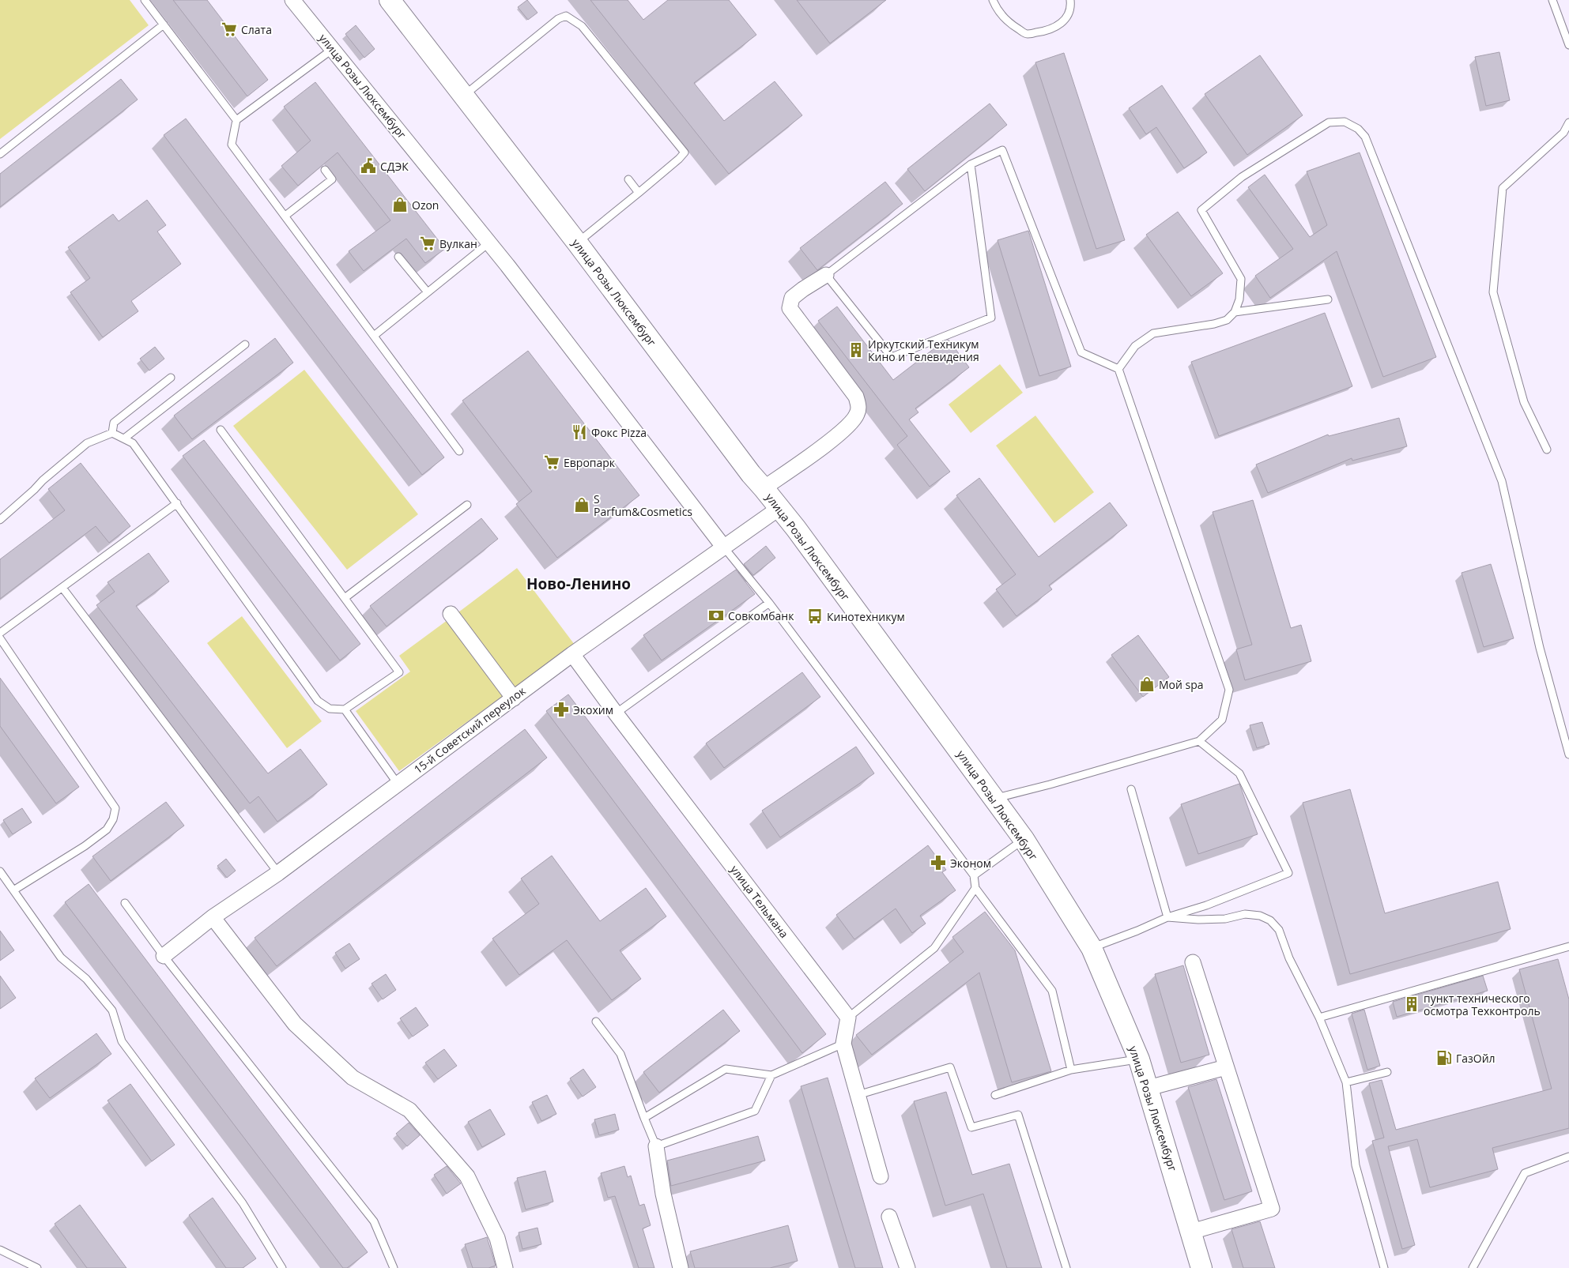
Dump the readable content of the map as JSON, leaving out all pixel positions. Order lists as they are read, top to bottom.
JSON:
{
  "streets": {
    "main road": ["улица Розы Люксембург"],
    "street": ["15-й Советский переулок", "улица Тельмана"]
  },
  "crossings": [
    ["улица Розы Люксембург", "15-й Советский переулок"],
    ["15-й Советский переулок", "улица Тельмана"]
  ],
  "districts": ["Ново-Ленино"],
  "places": {
    "supermarket": ["Слата", "Вулкан", "Европарк"],
    "public building": ["СДЭК"],
    "shop": ["Ozon", "S Parfum&Cosmetics", "Мой spa"],
    "building": ["Иркутский Техникум Кино и Телевидения", "пункт технического осмотра Техконтроль"],
    "restaurant": ["Фокс Pizza"],
    "bank": ["Совкомбанк"],
    "bus stop": ["Кинотехникум"],
    "pharmacy": ["Экохим", "Эконом"],
    "fuel station": ["ГазОйл"]
  }
}
